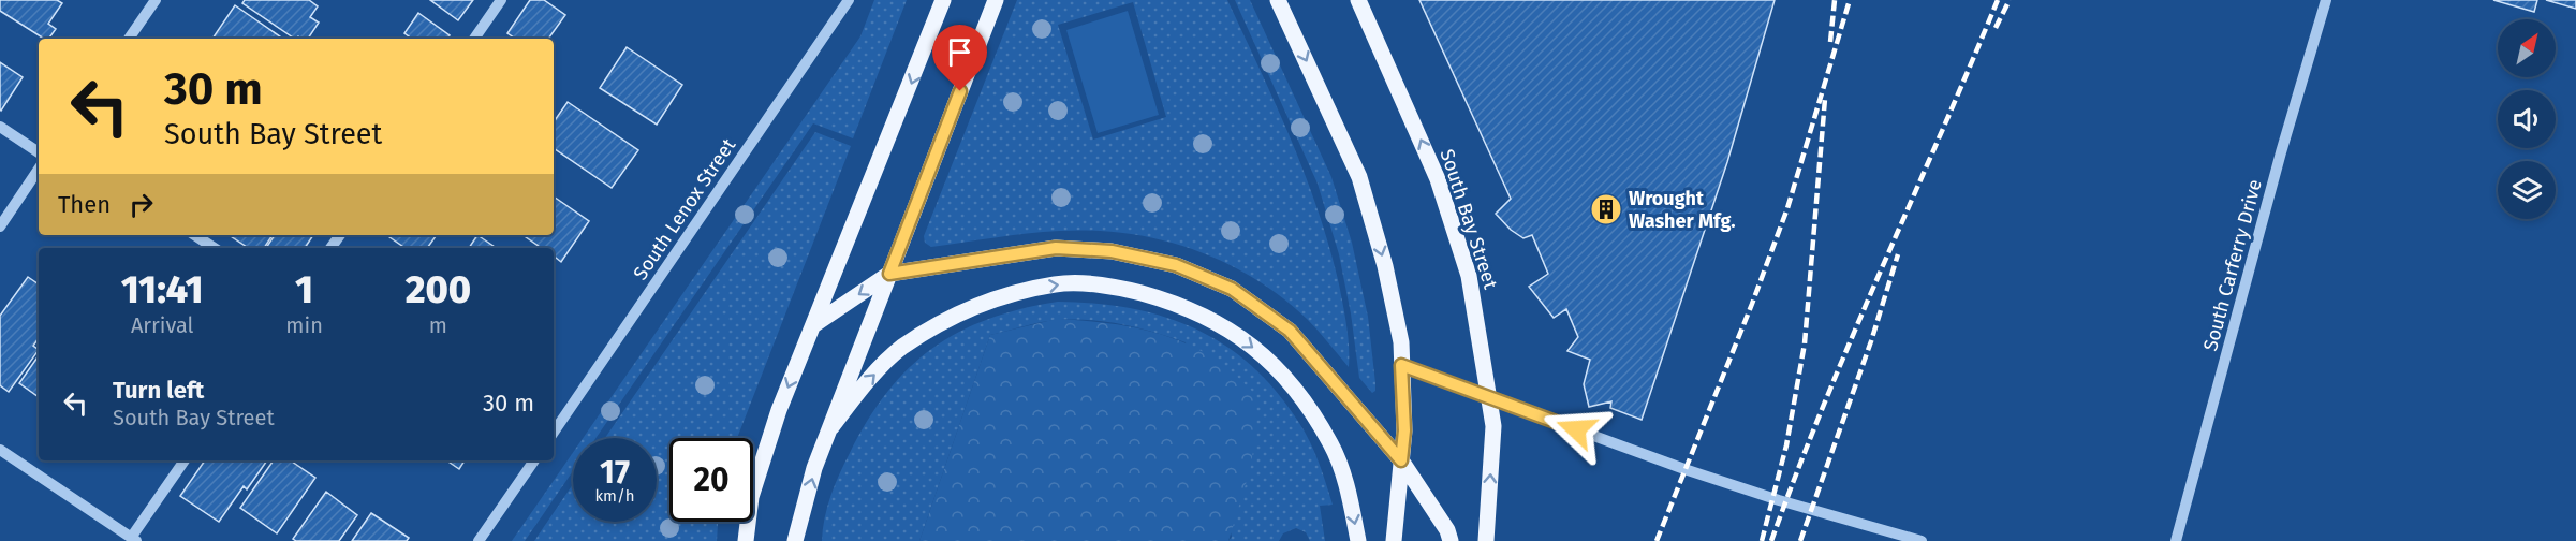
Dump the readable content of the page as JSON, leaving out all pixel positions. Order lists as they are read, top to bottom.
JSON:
{
  "streets": {
    "main road": ["South Bay Street"],
    "street": ["South Lenox Street", "South Carferry Drive"]
  },
  "places": {
    "building": ["Wrought Washer Mfg."]
  },
  "north": "top right",
  "page": {
    "turn": ["30 m", "South Bay Street"],
    "then": "Then",
    "eta": [
      "11:41",
      "Arrival",
      "1",
      "min",
      "200",
      "m"
    ],
    "list": [
      {
        "name": "Turn left",
        "note": "South Bay Street",
        "value": "30 m"
      }
    ],
    "speed": "17 km/h",
    "limit": "20"
  }
}
